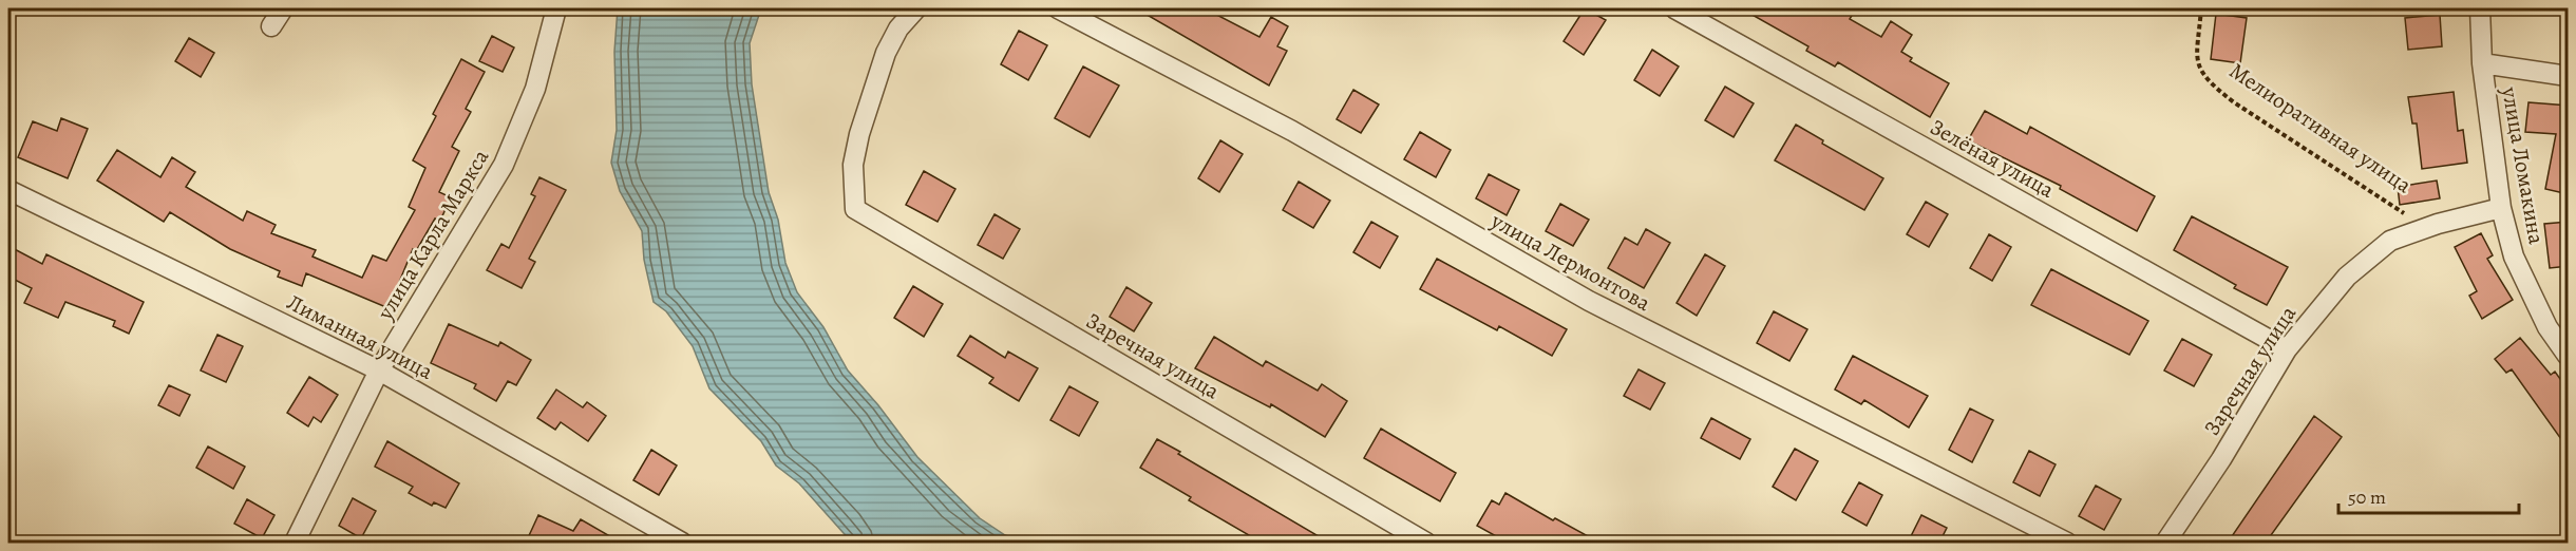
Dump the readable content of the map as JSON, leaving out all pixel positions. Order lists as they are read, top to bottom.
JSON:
{
  "streets": {
    "street": [
      "Зелёная улица",
      "улица Ломакина",
      "улица Карла Маркса",
      "улица Лермонтова",
      "Лиманная улица",
      "Заречная улица"
    ],
    "path": ["Мелиоративная улица"]
  },
  "crossings": [
    ["Зелёная улица", "Заречная улица"],
    ["улица Ломакина", "Заречная улица"],
    ["улица Карла Маркса", "Лиманная улица"]
  ],
  "scale_bar": "50 m"
}
